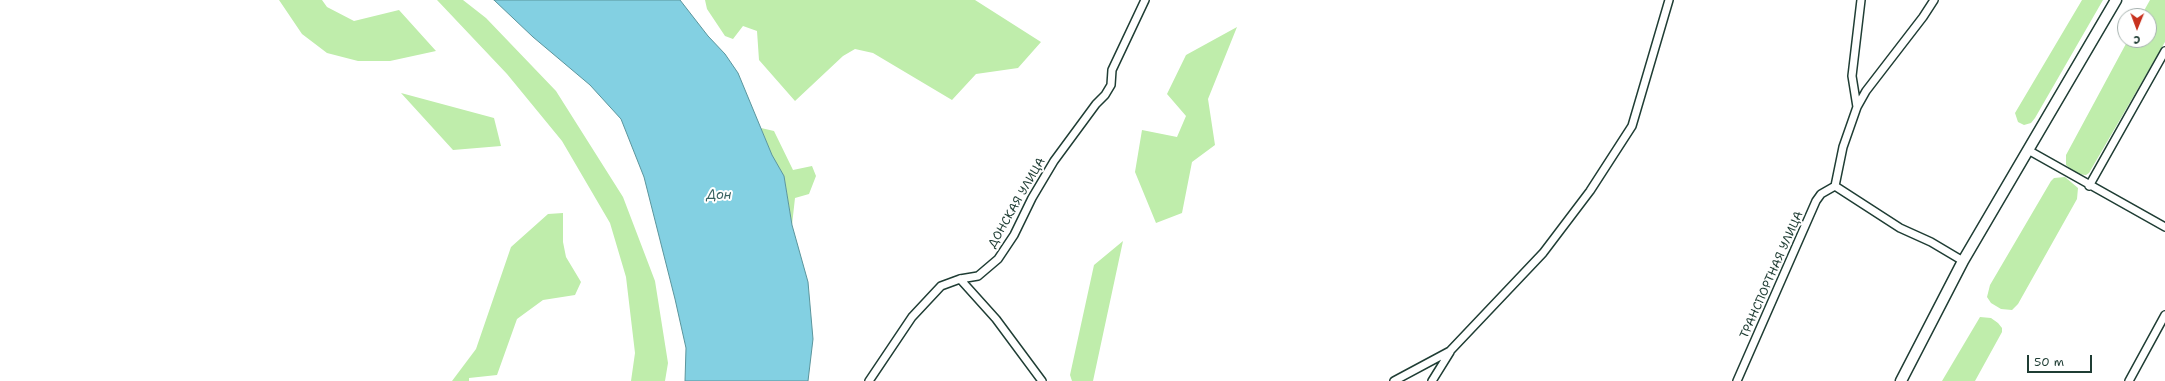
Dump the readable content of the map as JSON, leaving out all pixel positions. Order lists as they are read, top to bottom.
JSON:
{
  "streets": {
    "street": ["ДОНСКАЯ УЛИЦА", "ТРАНСПОРТНАЯ УЛИЦА"]
  },
  "water": ["Дон"],
  "scale_bar": "50 m",
  "north": "bottom"
}
